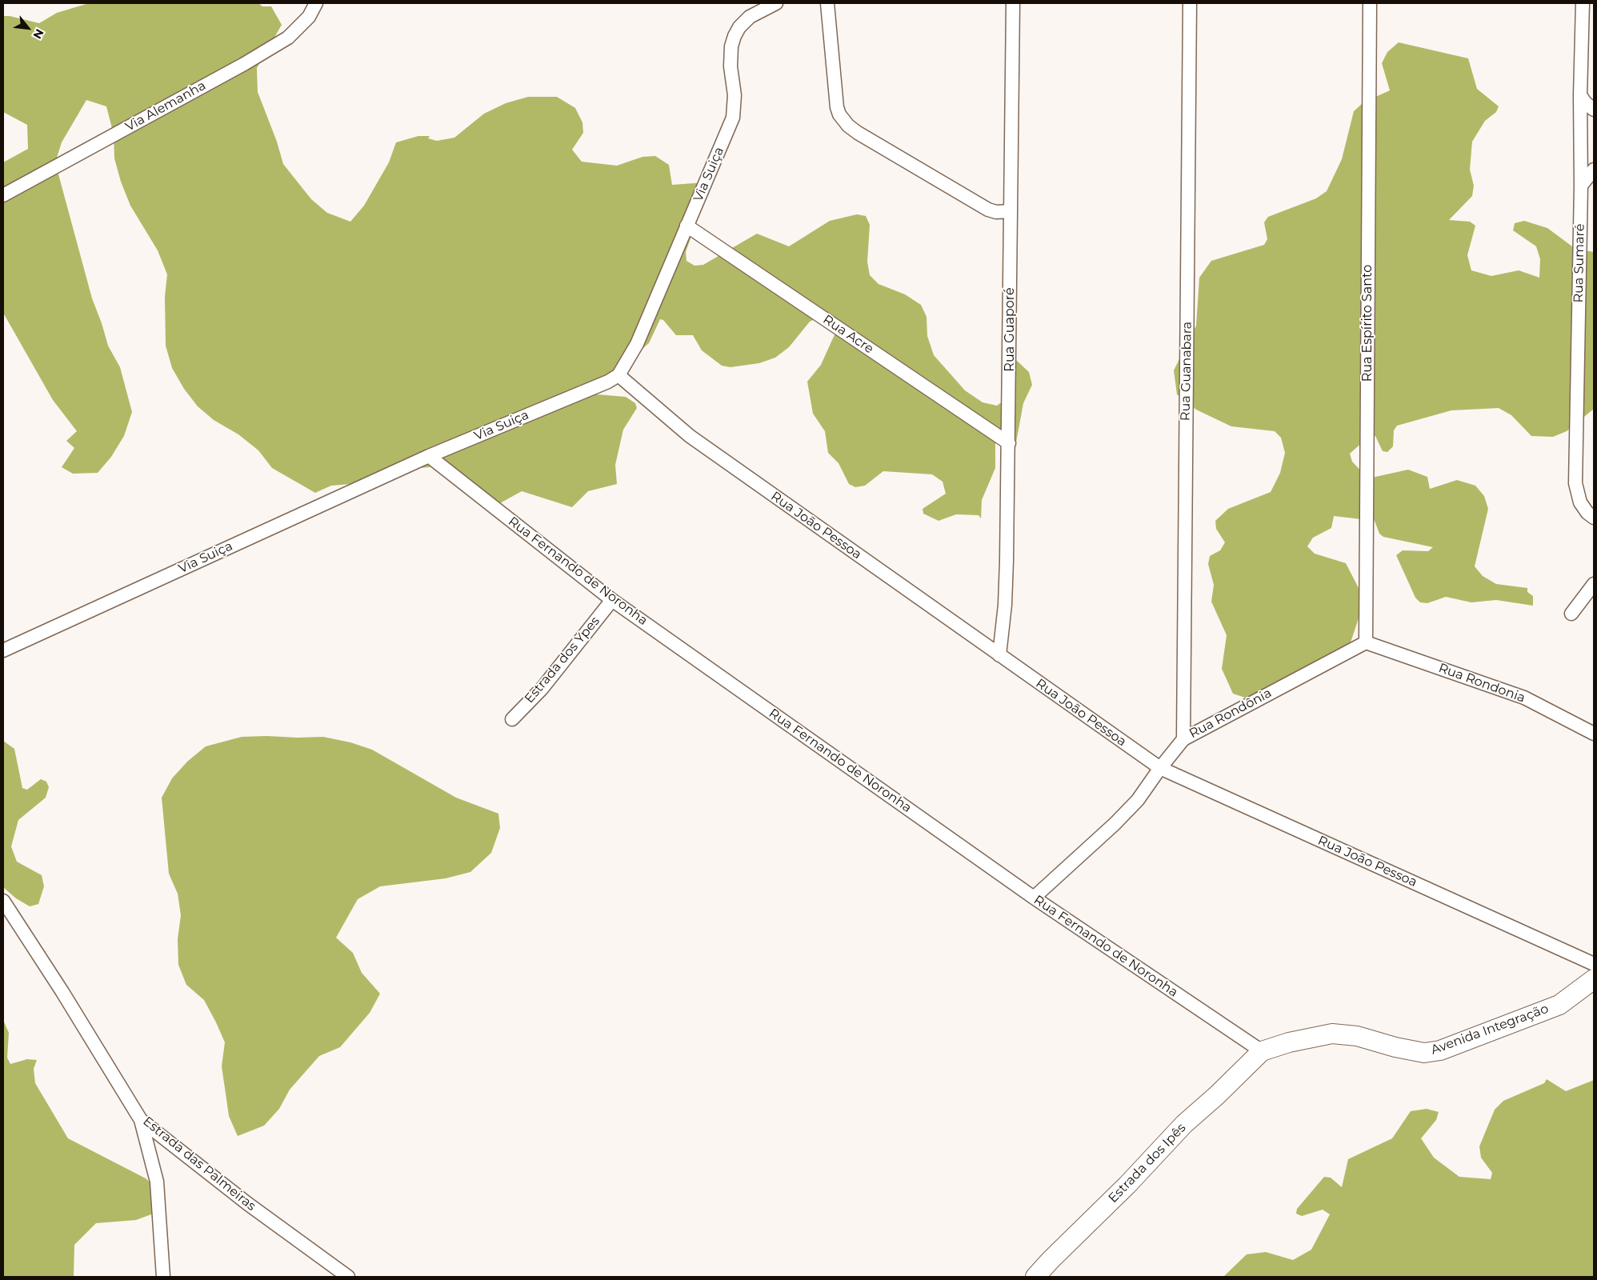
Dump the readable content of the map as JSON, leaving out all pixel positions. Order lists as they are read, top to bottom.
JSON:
{
  "streets": {
    "main road": ["Avenida Integração", "Estrada dos Ipês"],
    "street": [
      "Via Alemanha",
      "Via Suiça",
      "Rua Sumaré",
      "Rua Espírito Santo",
      "Rua Guaporé",
      "Rua Acre",
      "Rua Guanabara",
      "Rua João Pessoa",
      "Rua Fernando de Noronha",
      "Estrada dos Ypes",
      "Rua Rondonia",
      "Rua Rondônia",
      "Estrada das Palmeiras"
    ]
  },
  "crossings": [
    ["Via Suiça", "Rua Acre"],
    ["Via Suiça", "Rua João Pessoa"],
    ["Via Suiça", "Rua Fernando de Noronha"],
    ["Rua Espírito Santo", "Rua Rondonia"],
    ["Rua Espírito Santo", "Rua Rondônia"],
    ["Rua Guaporé", "Rua Acre"],
    ["Rua Guaporé", "Rua João Pessoa"],
    ["Rua Guanabara", "Rua Rondônia"],
    ["Rua João Pessoa", "Rua Rondônia"],
    ["Rua Fernando de Noronha", "Estrada dos Ypes"],
    ["Rua Fernando de Noronha", "Rua Rondônia"],
    ["Rua Fernando de Noronha", "Avenida Integração"],
    ["Rua Fernando de Noronha", "Estrada dos Ipês"],
    ["Rua Rondonia", "Rua Rondônia"],
    ["Avenida Integração", "Estrada dos Ipês"]
  ],
  "north": "bottom right"
}
